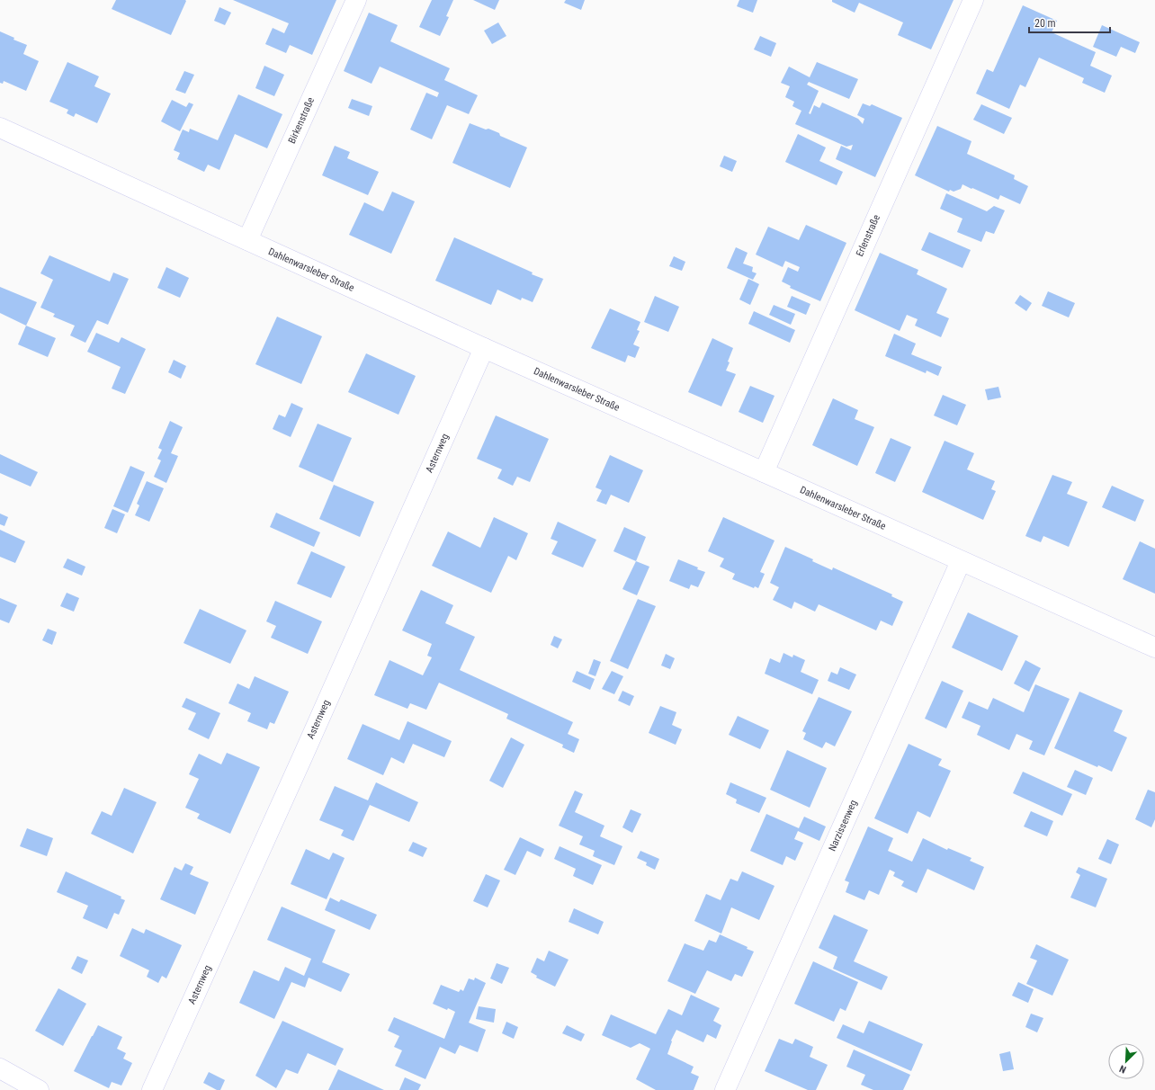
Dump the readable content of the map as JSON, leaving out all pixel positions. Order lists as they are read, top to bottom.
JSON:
{
  "streets": {
    "street": [
      "Birkenstraße",
      "Erlenstraße",
      "Dahlenwarsleber Straße",
      "Asternweg",
      "Narzissenweg"
    ]
  },
  "crossings": [
    ["Birkenstraße", "Dahlenwarsleber Straße"],
    ["Erlenstraße", "Dahlenwarsleber Straße"],
    ["Dahlenwarsleber Straße", "Asternweg"],
    ["Dahlenwarsleber Straße", "Narzissenweg"]
  ],
  "scale_bar": "20 m",
  "north": "bottom left"
}
